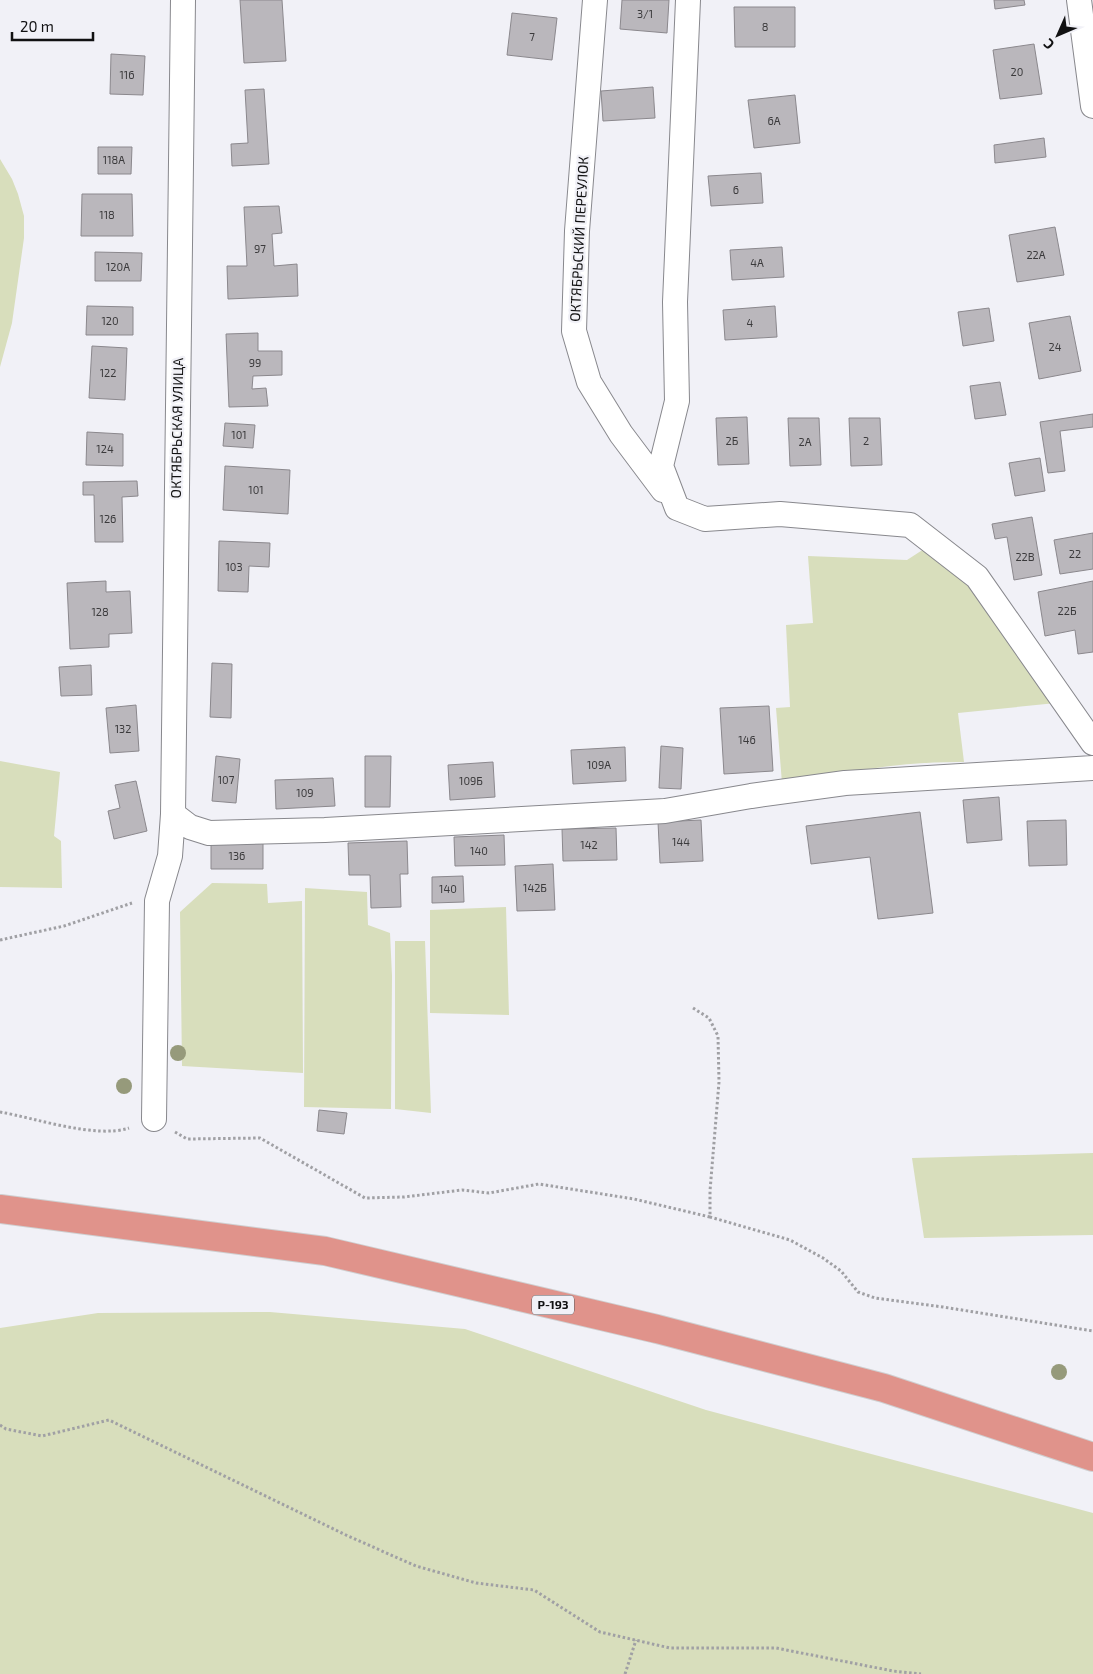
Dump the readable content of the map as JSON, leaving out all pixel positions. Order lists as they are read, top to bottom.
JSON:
{
  "streets": {
    "highway": ["Р-193"],
    "street": ["ОКТЯБРЬСКИЙ ПЕРЕУЛОК", "ОКТЯБРЬСКАЯ УЛИЦА"]
  },
  "house_numbers": [
    "3/1",
    "8",
    "7",
    "20",
    "116",
    "6А",
    "118А",
    "6",
    "118",
    "97",
    "22А",
    "4А",
    "120А",
    "120",
    "4",
    "24",
    "99",
    "122",
    "101",
    "2Б",
    "2",
    "2А",
    "124",
    "101",
    "126",
    "22",
    "22В",
    "103",
    "22Б",
    "128",
    "132",
    "146",
    "109А",
    "107",
    "109Б",
    "109",
    "144",
    "142",
    "140",
    "136",
    "142Б",
    "140"
  ],
  "scale_bar": "20 m",
  "north": "bottom left"
}
